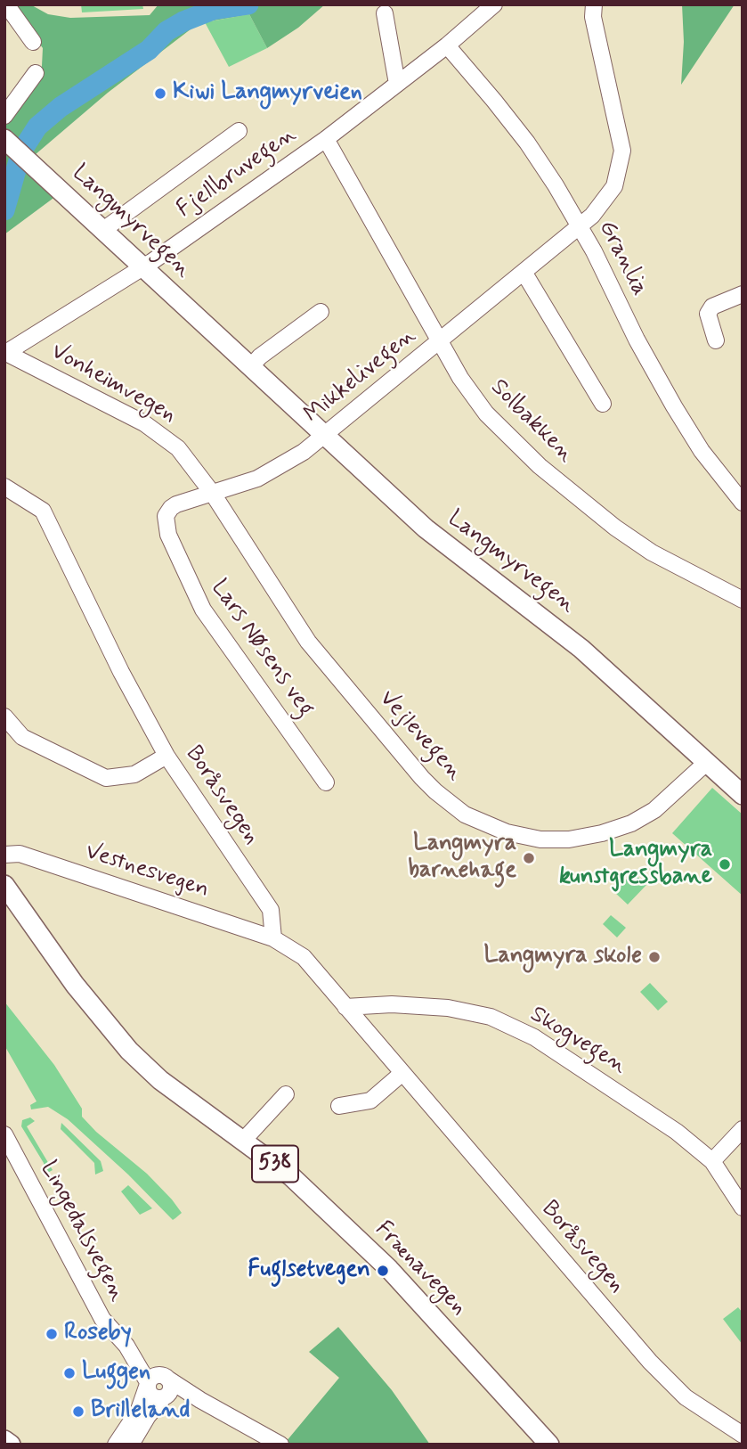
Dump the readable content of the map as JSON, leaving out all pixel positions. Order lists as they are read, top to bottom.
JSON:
{
  "streets": {
    "main road": ["Langmyrvegen", "538", "Frænavegen"],
    "street": [
      "Fjellbruvegen",
      "Granlia",
      "Mikkelivegen",
      "Vonheimvegen",
      "Solbakken",
      "Lars Nøsens veg",
      "Vejlevegen",
      "Boråsvegen",
      "Vestnesvegen",
      "Skogvegen",
      "Lingedalsvegen"
    ]
  },
  "crossings": [
    ["Fjellbruvegen", "Langmyrvegen"],
    ["Fjellbruvegen", "Granlia"],
    ["Fjellbruvegen", "Vonheimvegen"],
    ["Fjellbruvegen", "Solbakken"],
    ["Langmyrvegen", "Mikkelivegen"],
    ["Langmyrvegen", "Vejlevegen"],
    ["Granlia", "Mikkelivegen"],
    ["Mikkelivegen", "Vonheimvegen"],
    ["Mikkelivegen", "Solbakken"],
    ["Mikkelivegen", "Lars Nøsens veg"],
    ["Mikkelivegen", "Vejlevegen"],
    ["Vonheimvegen", "Lars Nøsens veg"],
    ["Vonheimvegen", "Vejlevegen"],
    ["Lars Nøsens veg", "Vejlevegen"],
    ["Boråsvegen", "Vestnesvegen"],
    ["Boråsvegen", "Skogvegen"]
  ],
  "places": [
    "Kiwi Langmyrveien",
    "Langmyra barnehage",
    "Langmyra kunstgressbane",
    "Langmyra skole",
    "Fuglsetvegen",
    "Roseby",
    "Luggen",
    "Brilleland"
  ]
}
